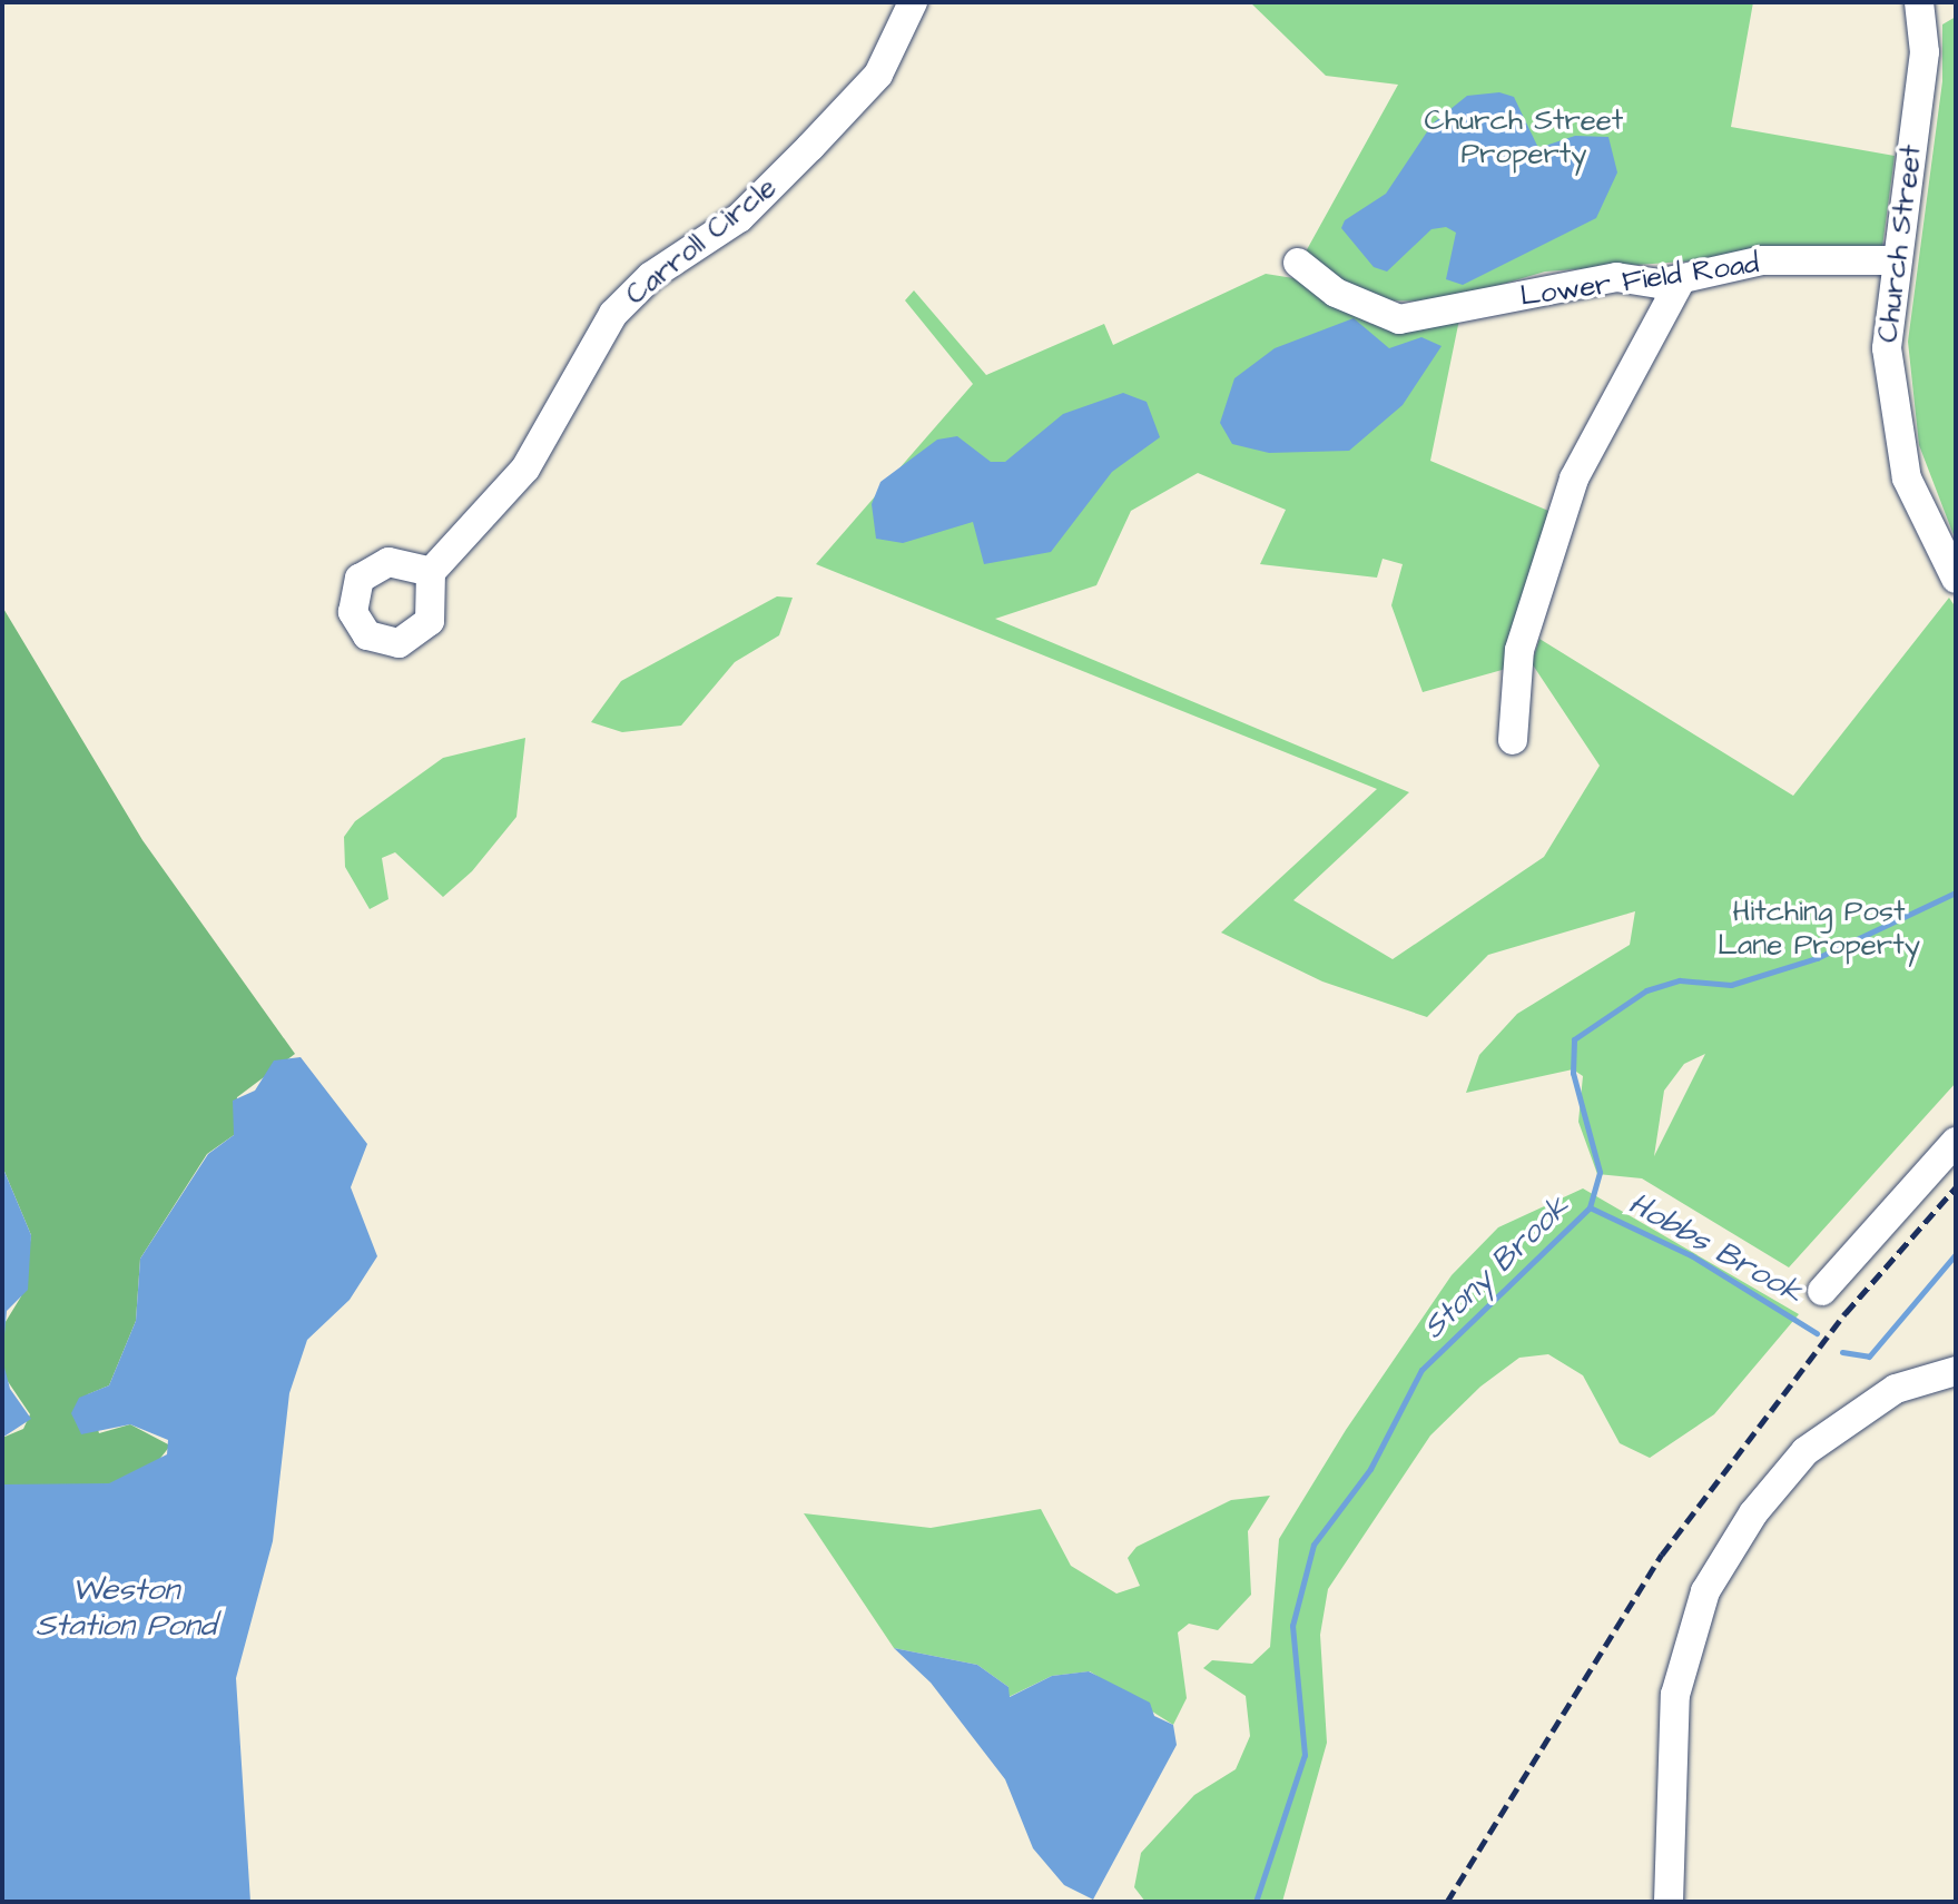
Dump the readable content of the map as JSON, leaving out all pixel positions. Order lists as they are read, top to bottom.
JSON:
{
  "streets": {
    "street": ["Carroll Circle", "Church Street", "Lower Field Road"]
  },
  "crossings": [
    ["Church Street", "Lower Field Road"]
  ],
  "water": ["Hobbs Brook", "Stony Brook", "Weston Station Pond"],
  "parks": ["Church Street Property", "Hitching Post Lane Property"]
}
